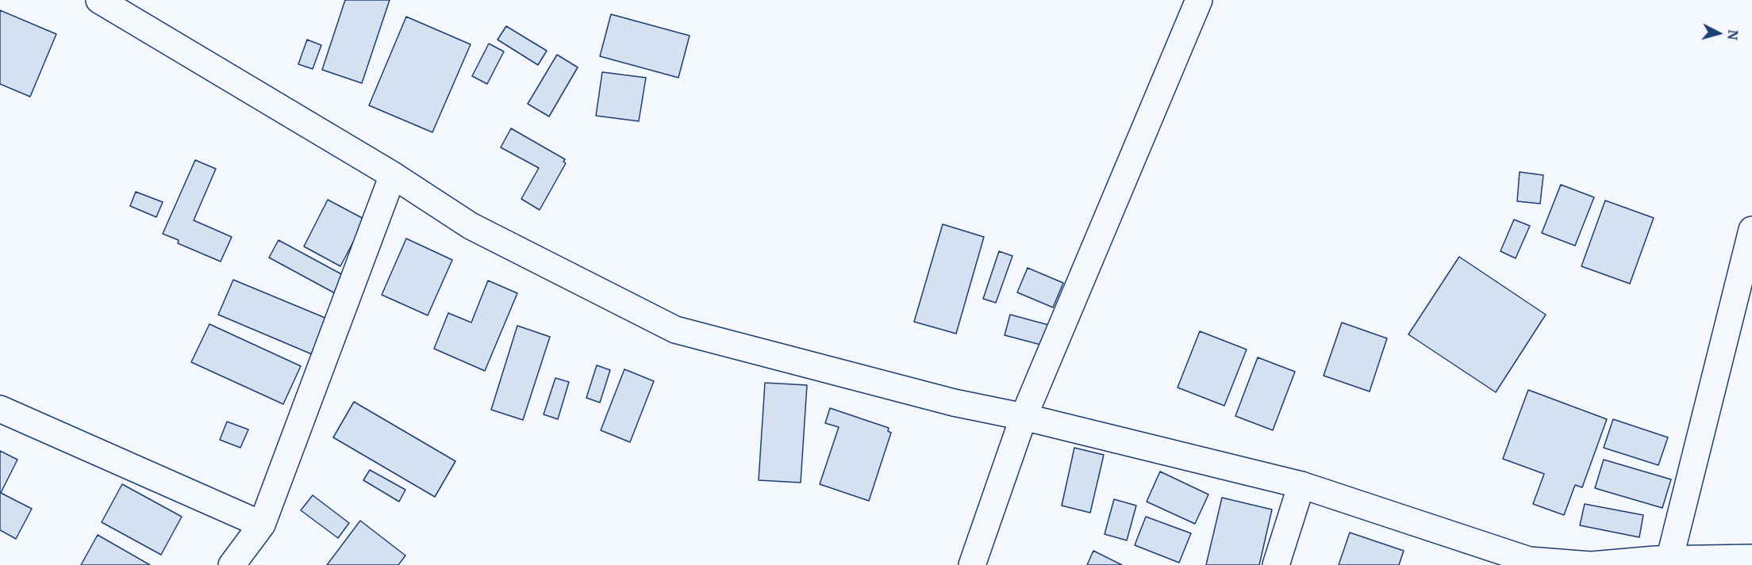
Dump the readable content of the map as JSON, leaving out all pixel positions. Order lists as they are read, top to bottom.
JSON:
{
  "north": "right"
}
